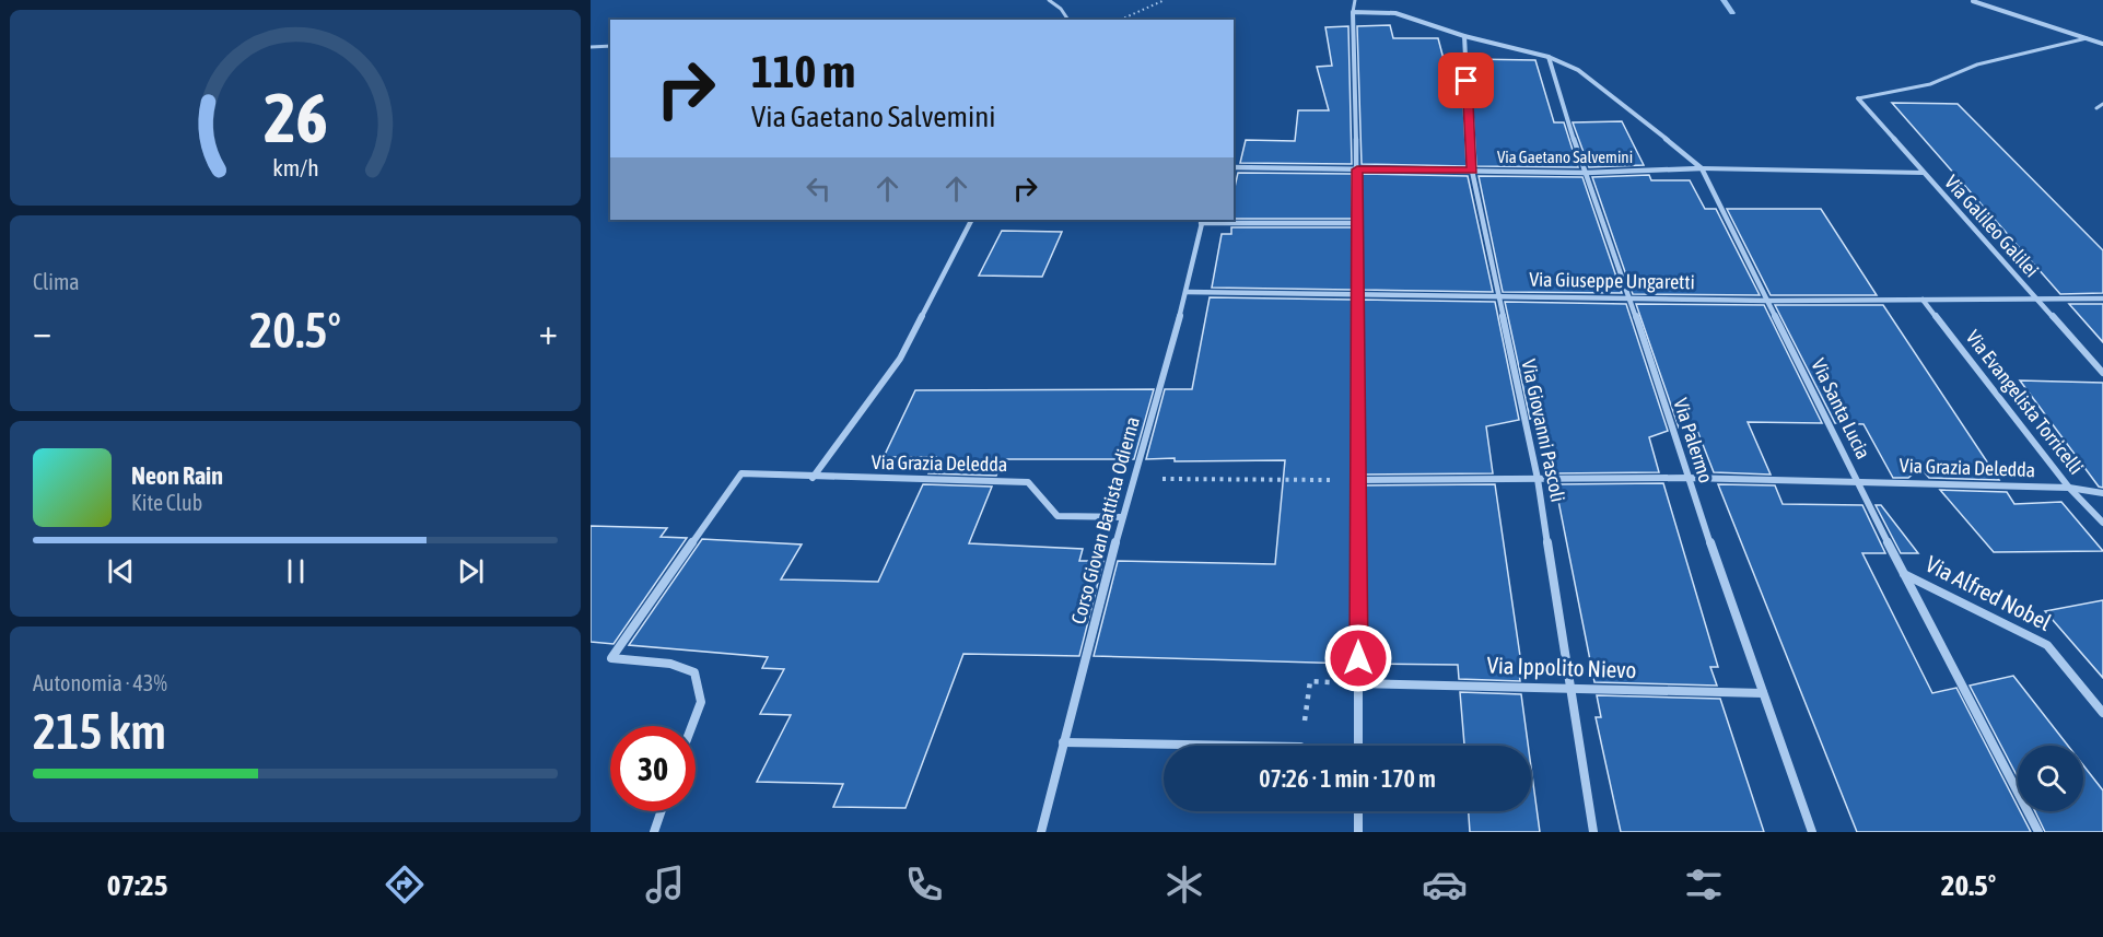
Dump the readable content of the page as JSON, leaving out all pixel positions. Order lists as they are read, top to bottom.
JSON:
{
  "streets": {
    "street": [
      "Via Gaetano Salvemini",
      "Via Galileo Galilei",
      "Via Giuseppe Ungaretti",
      "Via Evangelista Torricelli",
      "Via Santa Lucia",
      "Via Giovanni Pascoli",
      "Via Palermo",
      "Via Grazia Deledda",
      "Corso Giovan Battista Odierna",
      "Via Alfred Nobel",
      "Via Ippolito Nievo"
    ]
  },
  "crossings": [
    ["Via Gaetano Salvemini", "Via Santa Lucia"],
    ["Via Gaetano Salvemini", "Via Giovanni Pascoli"],
    ["Via Gaetano Salvemini", "Via Palermo"],
    ["Via Galileo Galilei", "Via Giuseppe Ungaretti"],
    ["Via Giuseppe Ungaretti", "Via Evangelista Torricelli"],
    ["Via Giuseppe Ungaretti", "Via Santa Lucia"],
    ["Via Giuseppe Ungaretti", "Via Giovanni Pascoli"],
    ["Via Giuseppe Ungaretti", "Via Palermo"],
    ["Via Giuseppe Ungaretti", "Corso Giovan Battista Odierna"],
    ["Via Evangelista Torricelli", "Via Grazia Deledda"],
    ["Via Santa Lucia", "Via Giovanni Pascoli"],
    ["Via Santa Lucia", "Via Palermo"],
    ["Via Santa Lucia", "Via Grazia Deledda"],
    ["Via Santa Lucia", "Via Alfred Nobel"],
    ["Via Giovanni Pascoli", "Via Grazia Deledda"],
    ["Via Giovanni Pascoli", "Via Ippolito Nievo"],
    ["Via Palermo", "Via Grazia Deledda"],
    ["Via Palermo", "Via Ippolito Nievo"],
    ["Via Grazia Deledda", "Corso Giovan Battista Odierna"]
  ],
  "page": {
    "turn": ["110 m", "Via Gaetano Salvemini"],
    "tile": [
      "Clima",
      ["Autonomia · 43%", "215 km"]
    ],
    "heat": ["−", "20.5°", "+"],
    "song": ["Neon Rain", "Kite Club"],
    "limit": "30",
    "trip": "07:26 · 1 min · 170 m",
    "tabs": ["07:25", "20.5°"],
    "gauge": ["26", "km/h"]
  }
}
